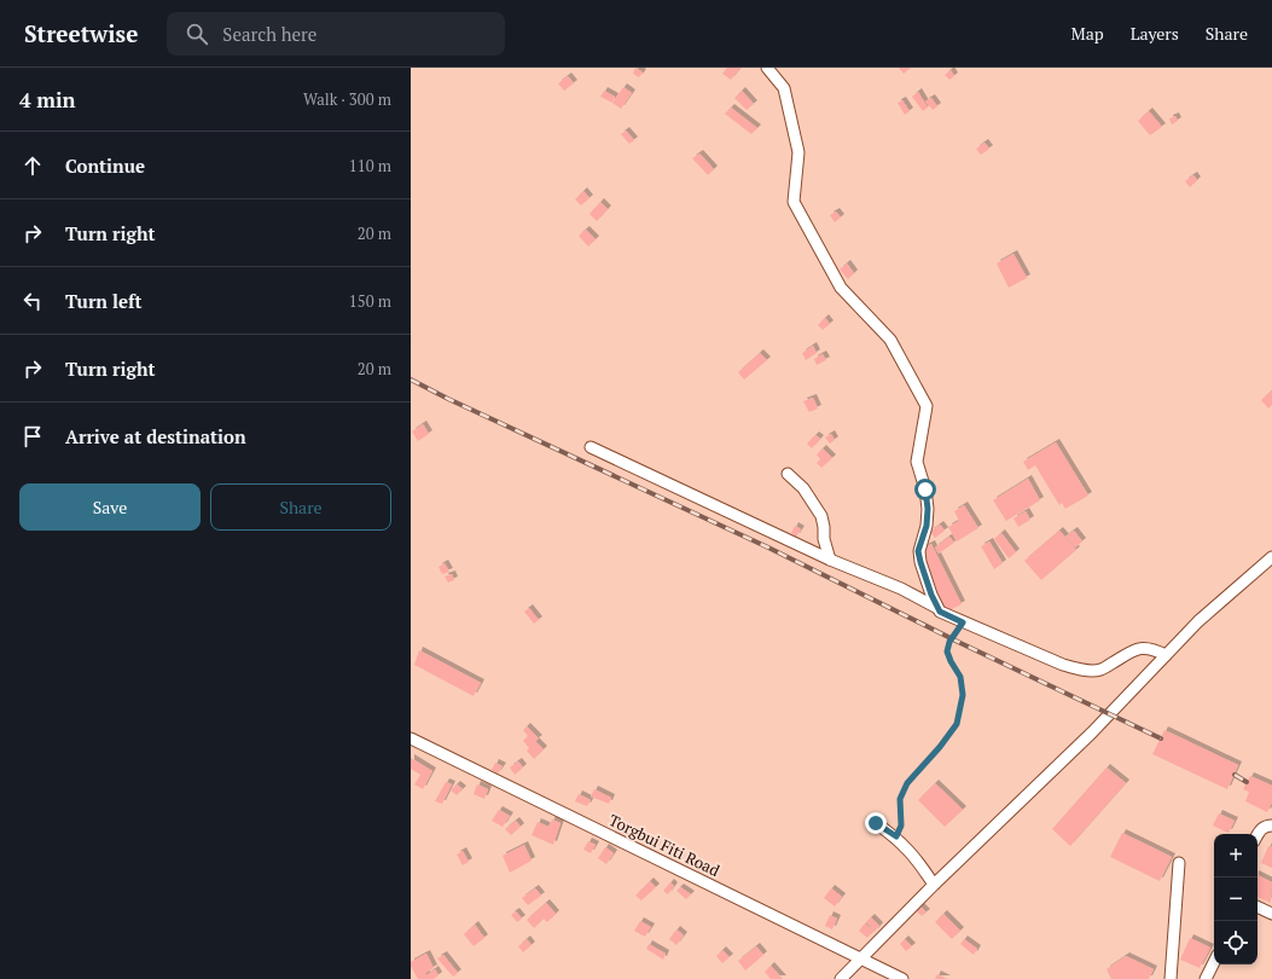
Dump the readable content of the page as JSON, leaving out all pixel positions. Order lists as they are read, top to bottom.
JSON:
{
  "streets": {
    "street": ["Torgbui Fiti Road"]
  },
  "page": {
    "header": "Streetwise",
    "search": "Search here",
    "nav": ["Map", "Layers", "Share"],
    "heading": ["4 min", "Walk · 300 m"],
    "list": [
      ["Continue", "110 m"],
      ["Turn right", "20 m"],
      ["Turn left", "150 m"],
      ["Turn right", "20 m"],
      "Arrive at destination"
    ],
    "buttons": ["Save", "Share"],
    "map_buttons": ["+", "−"]
  }
}
